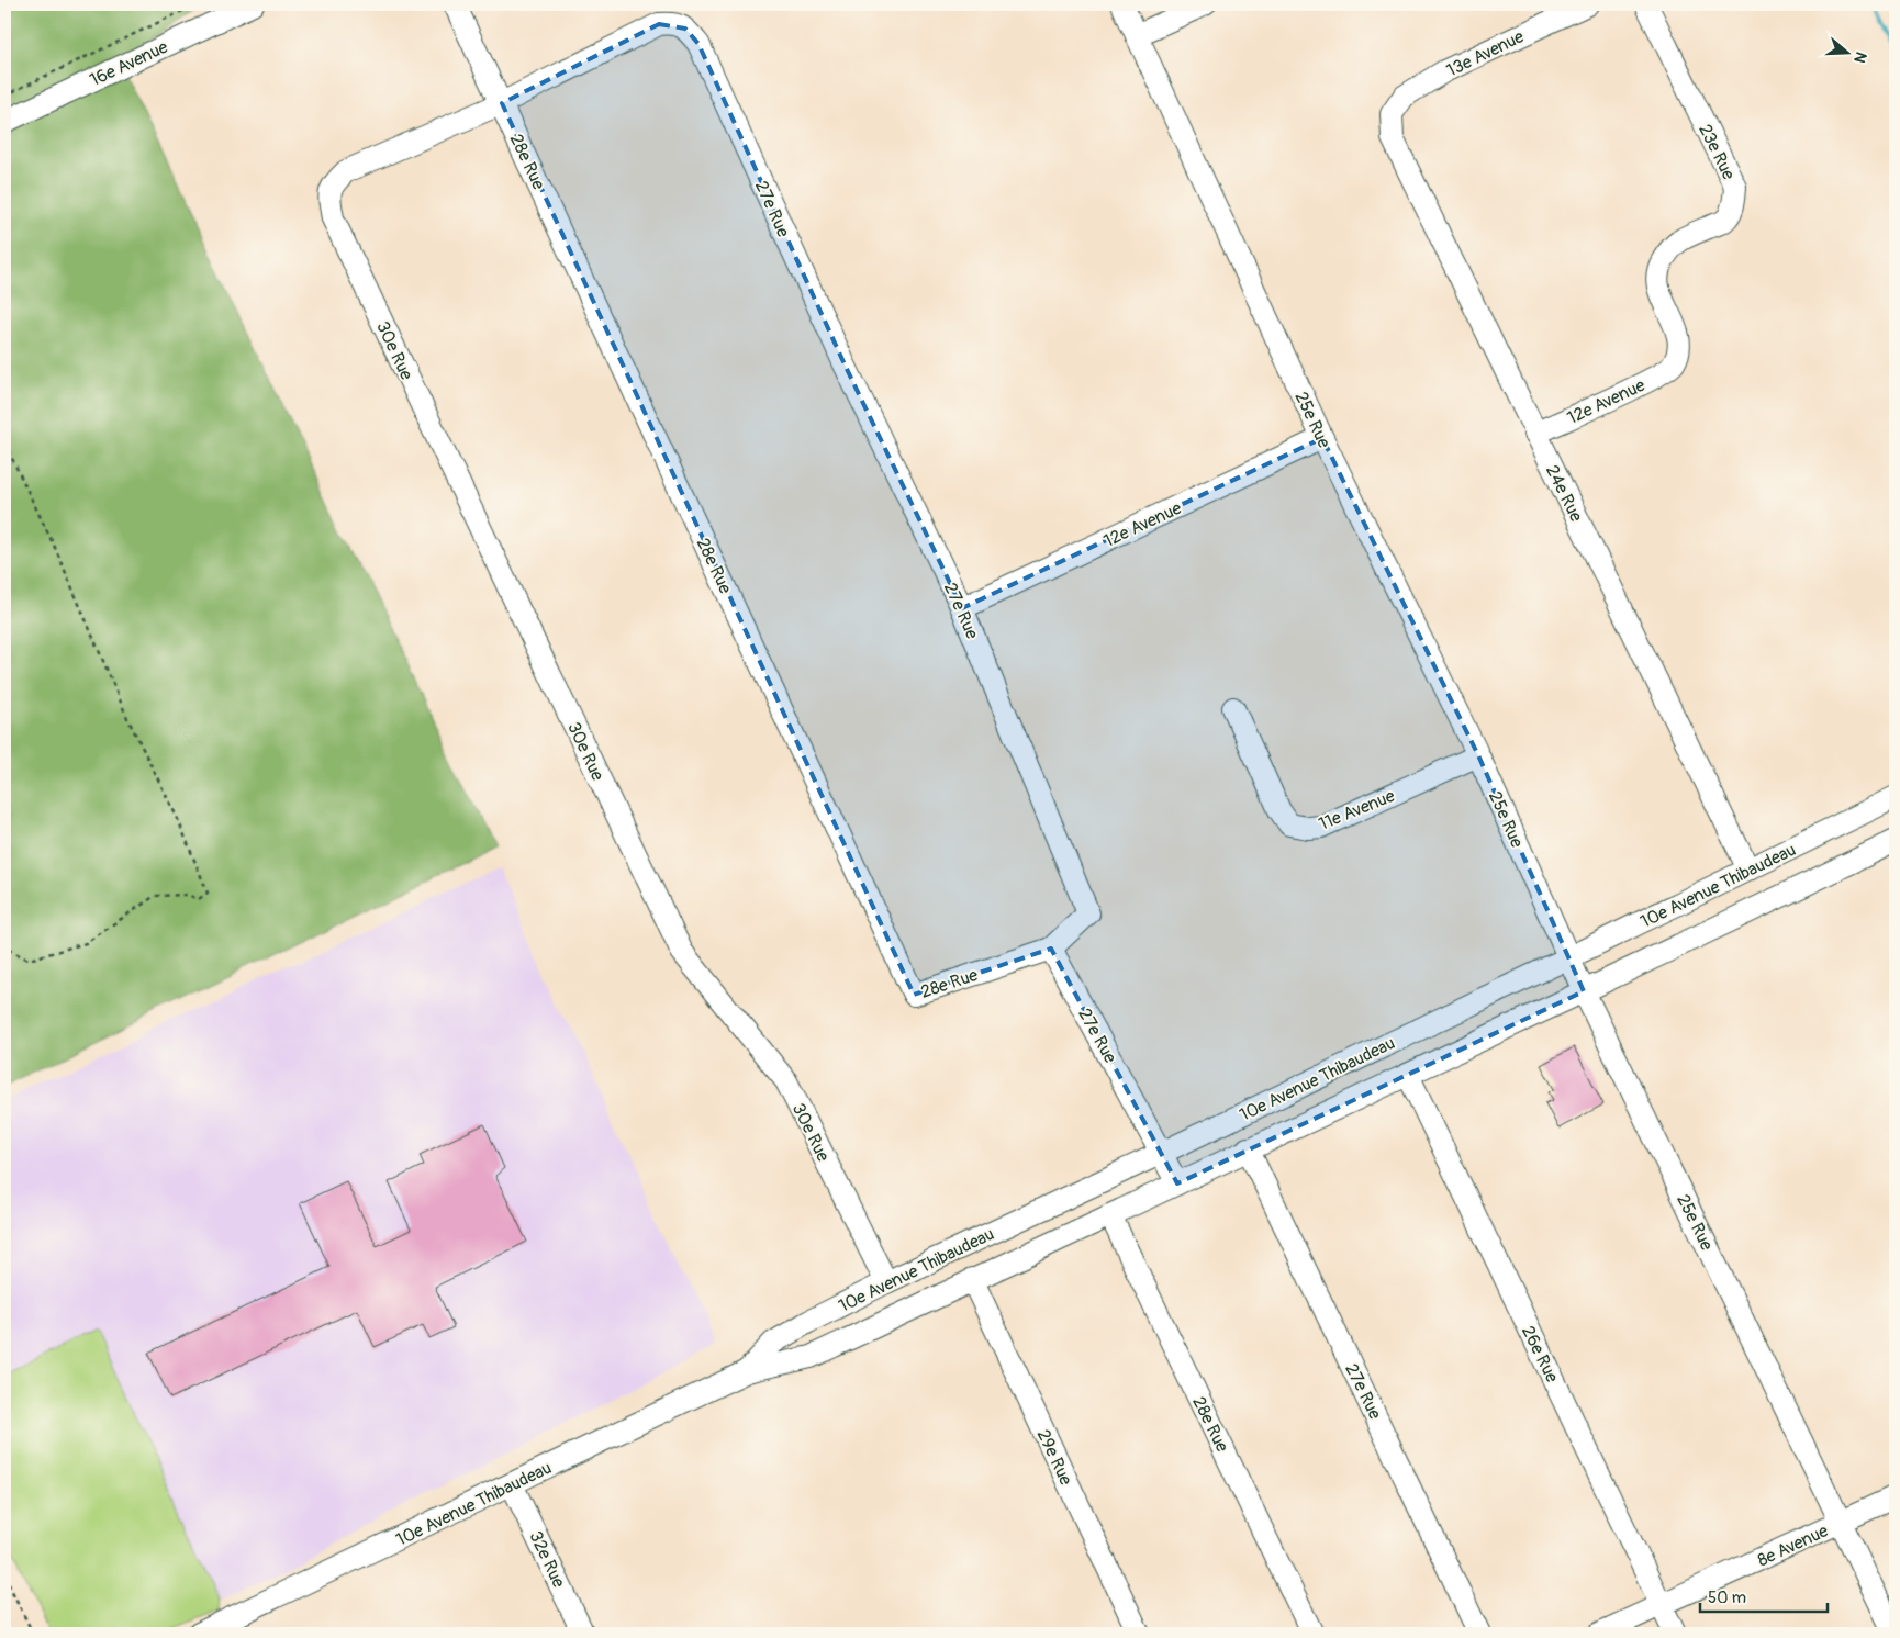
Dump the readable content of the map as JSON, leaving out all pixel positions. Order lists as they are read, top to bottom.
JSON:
{
  "streets": {
    "street": [
      "13e Avenue",
      "16e Avenue",
      "23e Rue",
      "28e Rue",
      "27e Rue",
      "30e Rue",
      "12e Avenue",
      "25e Rue",
      "24e Rue",
      "11e Avenue",
      "10e Avenue Thibaudeau",
      "26e Rue",
      "29e Rue",
      "8e Avenue",
      "32e Rue"
    ]
  },
  "crossings": [
    ["13e Avenue", "24e Rue"],
    ["23e Rue", "12e Avenue"],
    ["28e Rue", "27e Rue"],
    ["28e Rue", "30e Rue"],
    ["28e Rue", "10e Avenue Thibaudeau"],
    ["27e Rue", "30e Rue"],
    ["27e Rue", "12e Avenue"],
    ["27e Rue", "10e Avenue Thibaudeau"],
    ["30e Rue", "10e Avenue Thibaudeau"],
    ["12e Avenue", "25e Rue"],
    ["12e Avenue", "24e Rue"],
    ["25e Rue", "11e Avenue"],
    ["25e Rue", "10e Avenue Thibaudeau"],
    ["25e Rue", "8e Avenue"],
    ["24e Rue", "10e Avenue Thibaudeau"],
    ["10e Avenue Thibaudeau", "26e Rue"],
    ["10e Avenue Thibaudeau", "29e Rue"],
    ["10e Avenue Thibaudeau", "32e Rue"],
    ["26e Rue", "8e Avenue"]
  ],
  "scale_bar": "50 m",
  "north": "right"
}
